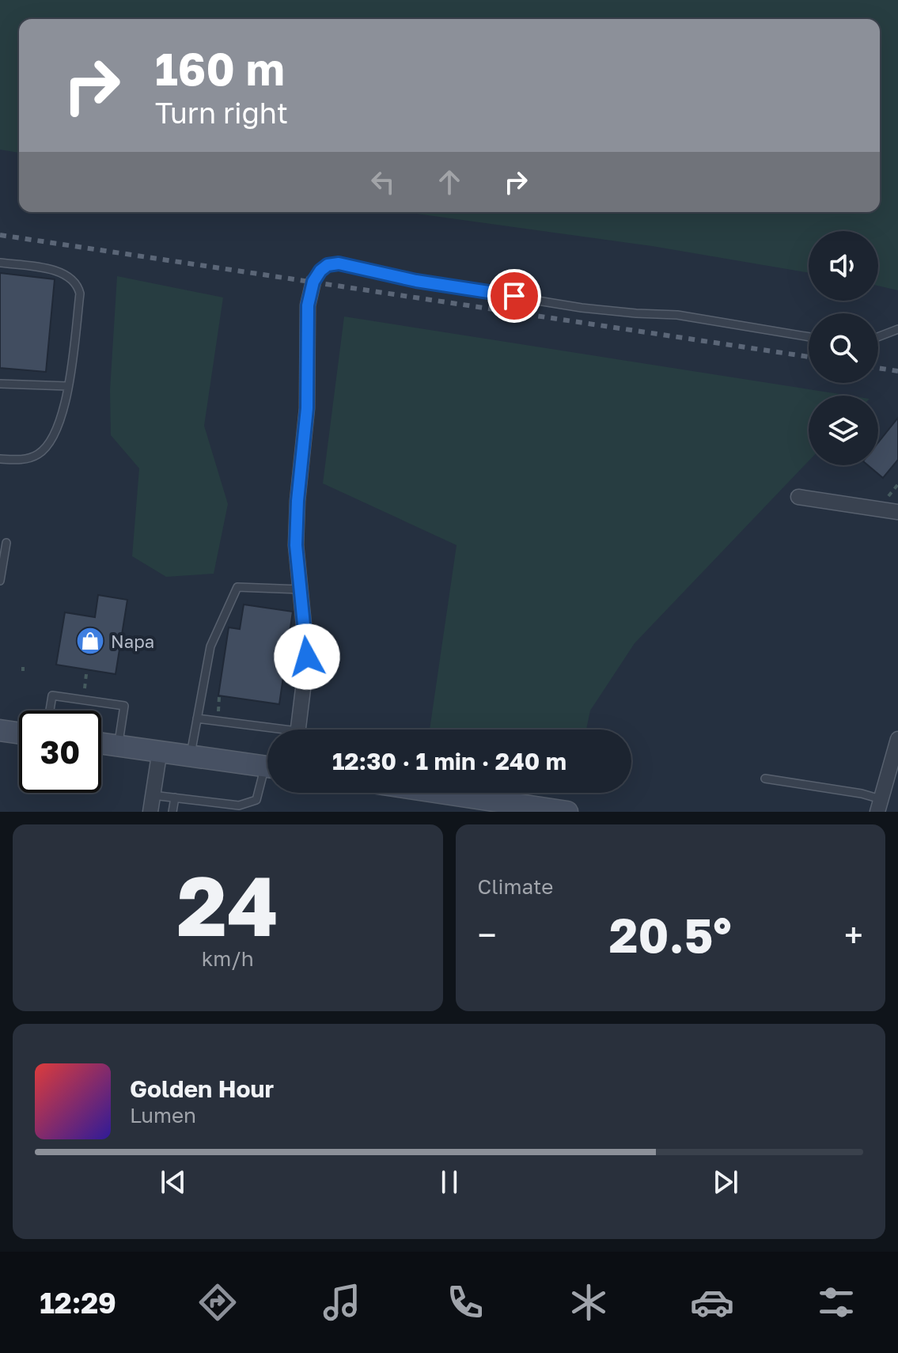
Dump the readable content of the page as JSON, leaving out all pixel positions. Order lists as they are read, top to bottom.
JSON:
{
  "places": {
    "shop": ["Napa"]
  },
  "page": {
    "turn": ["160 m", "Turn right"],
    "limit": "30",
    "trip": "12:30 · 1 min · 240 m",
    "tile": [
      ["24", "km/h"],
      "Climate"
    ],
    "heat": ["−", "20.5°", "+"],
    "song": ["Golden Hour", "Lumen"],
    "tabs": "12:29"
  }
}
